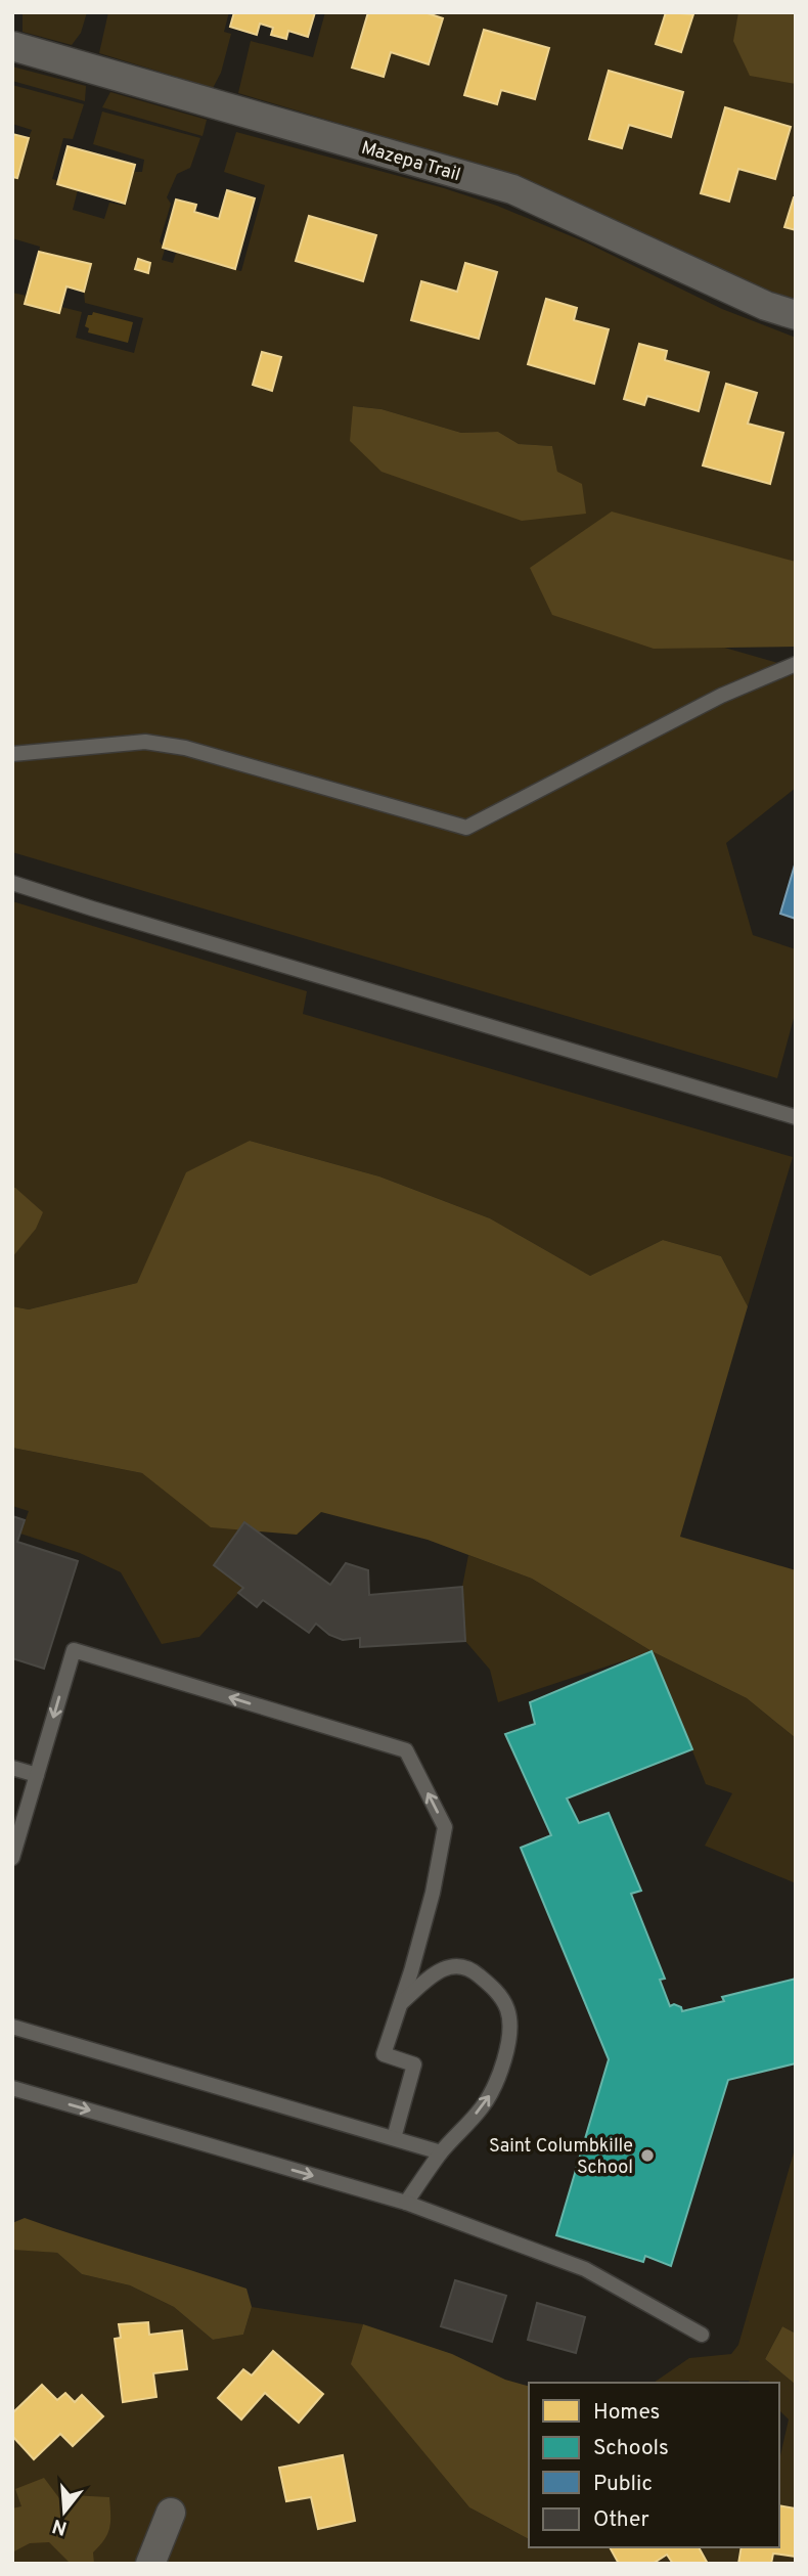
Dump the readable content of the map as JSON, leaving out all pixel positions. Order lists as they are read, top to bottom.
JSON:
{
  "streets": {
    "street": ["Mazepa Trail"]
  },
  "places": ["Saint Columbkille School"],
  "legend": [
    "Homes",
    "Schools",
    "Public",
    "Other"
  ],
  "north": "bottom"
}
